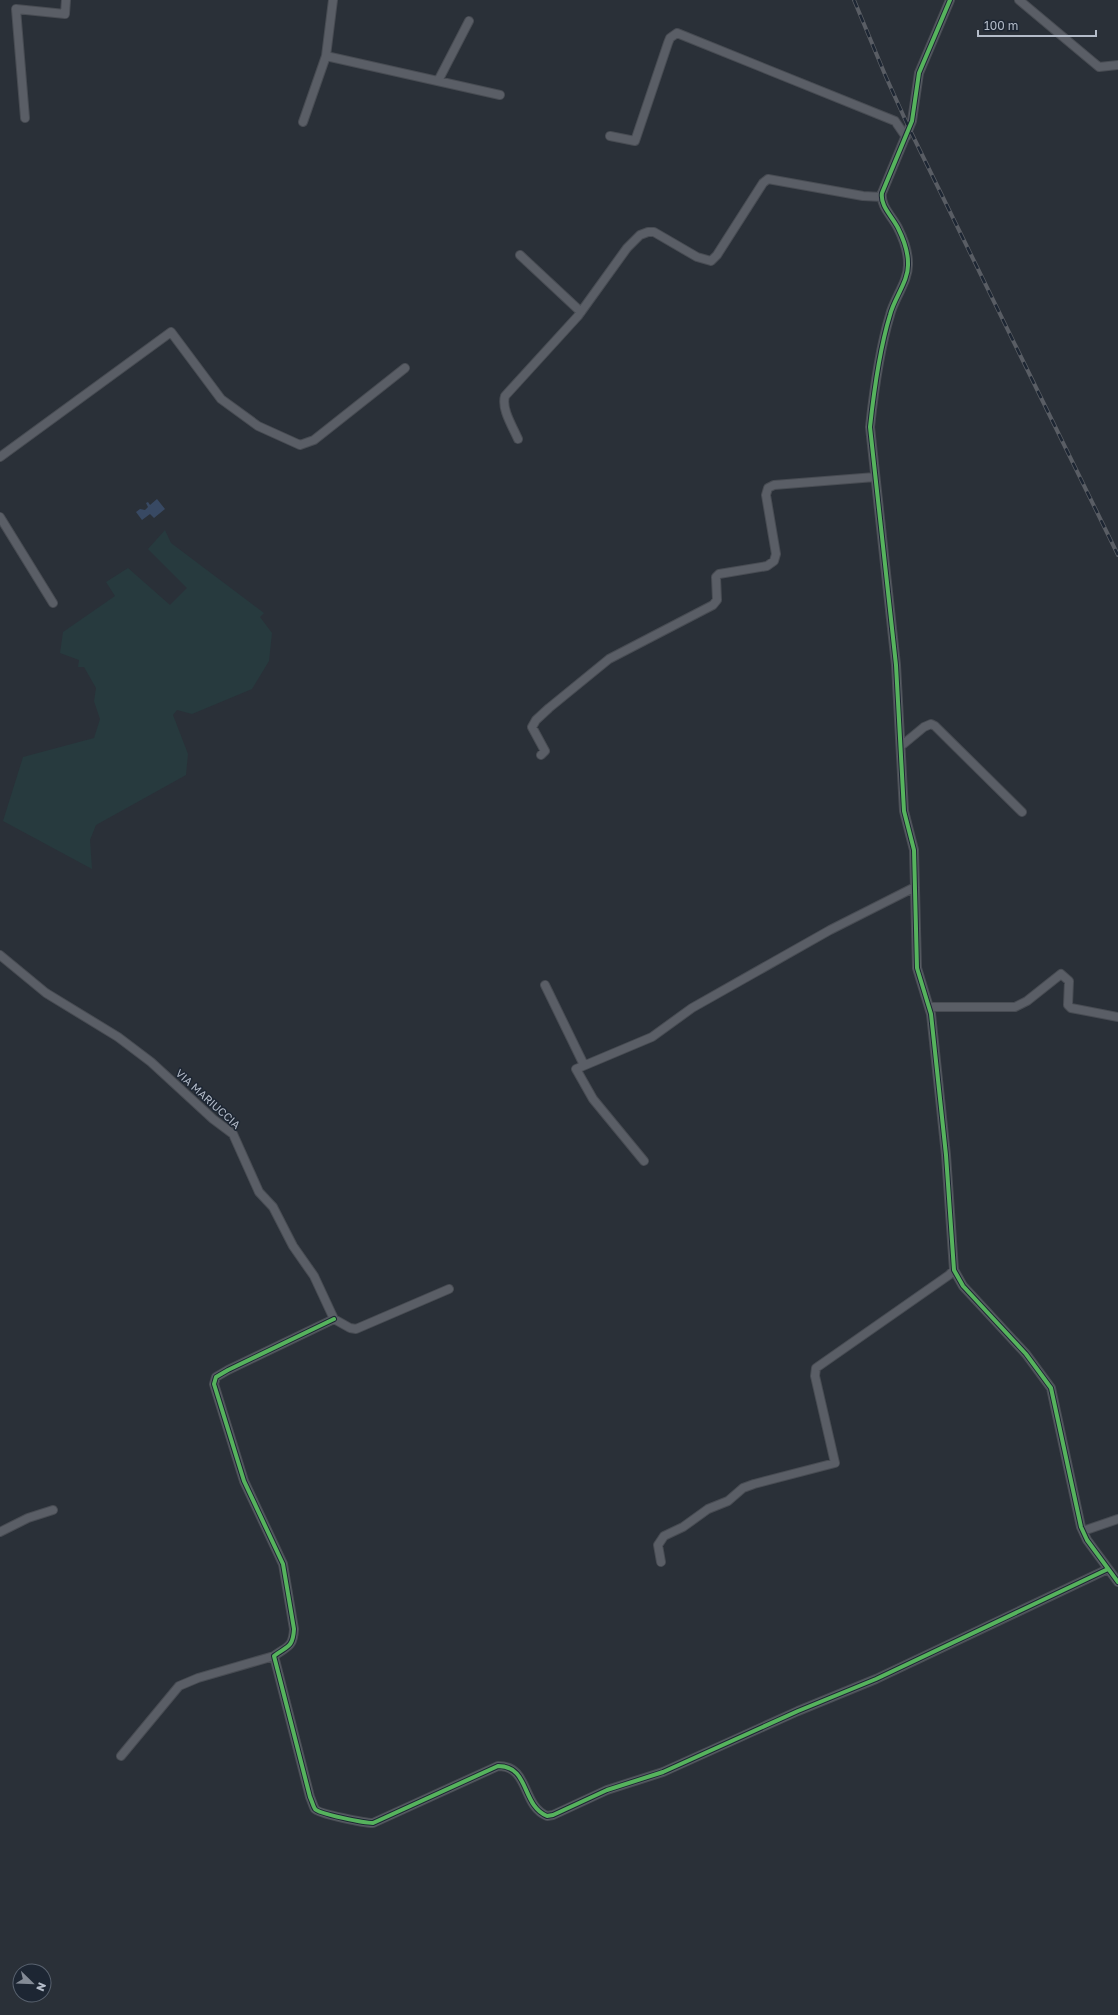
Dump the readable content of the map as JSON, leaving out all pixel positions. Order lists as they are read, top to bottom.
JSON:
{
  "streets": {
    "street": ["VIA MARIUCCIA"]
  },
  "scale_bar": "100 m",
  "north": "bottom right"
}
